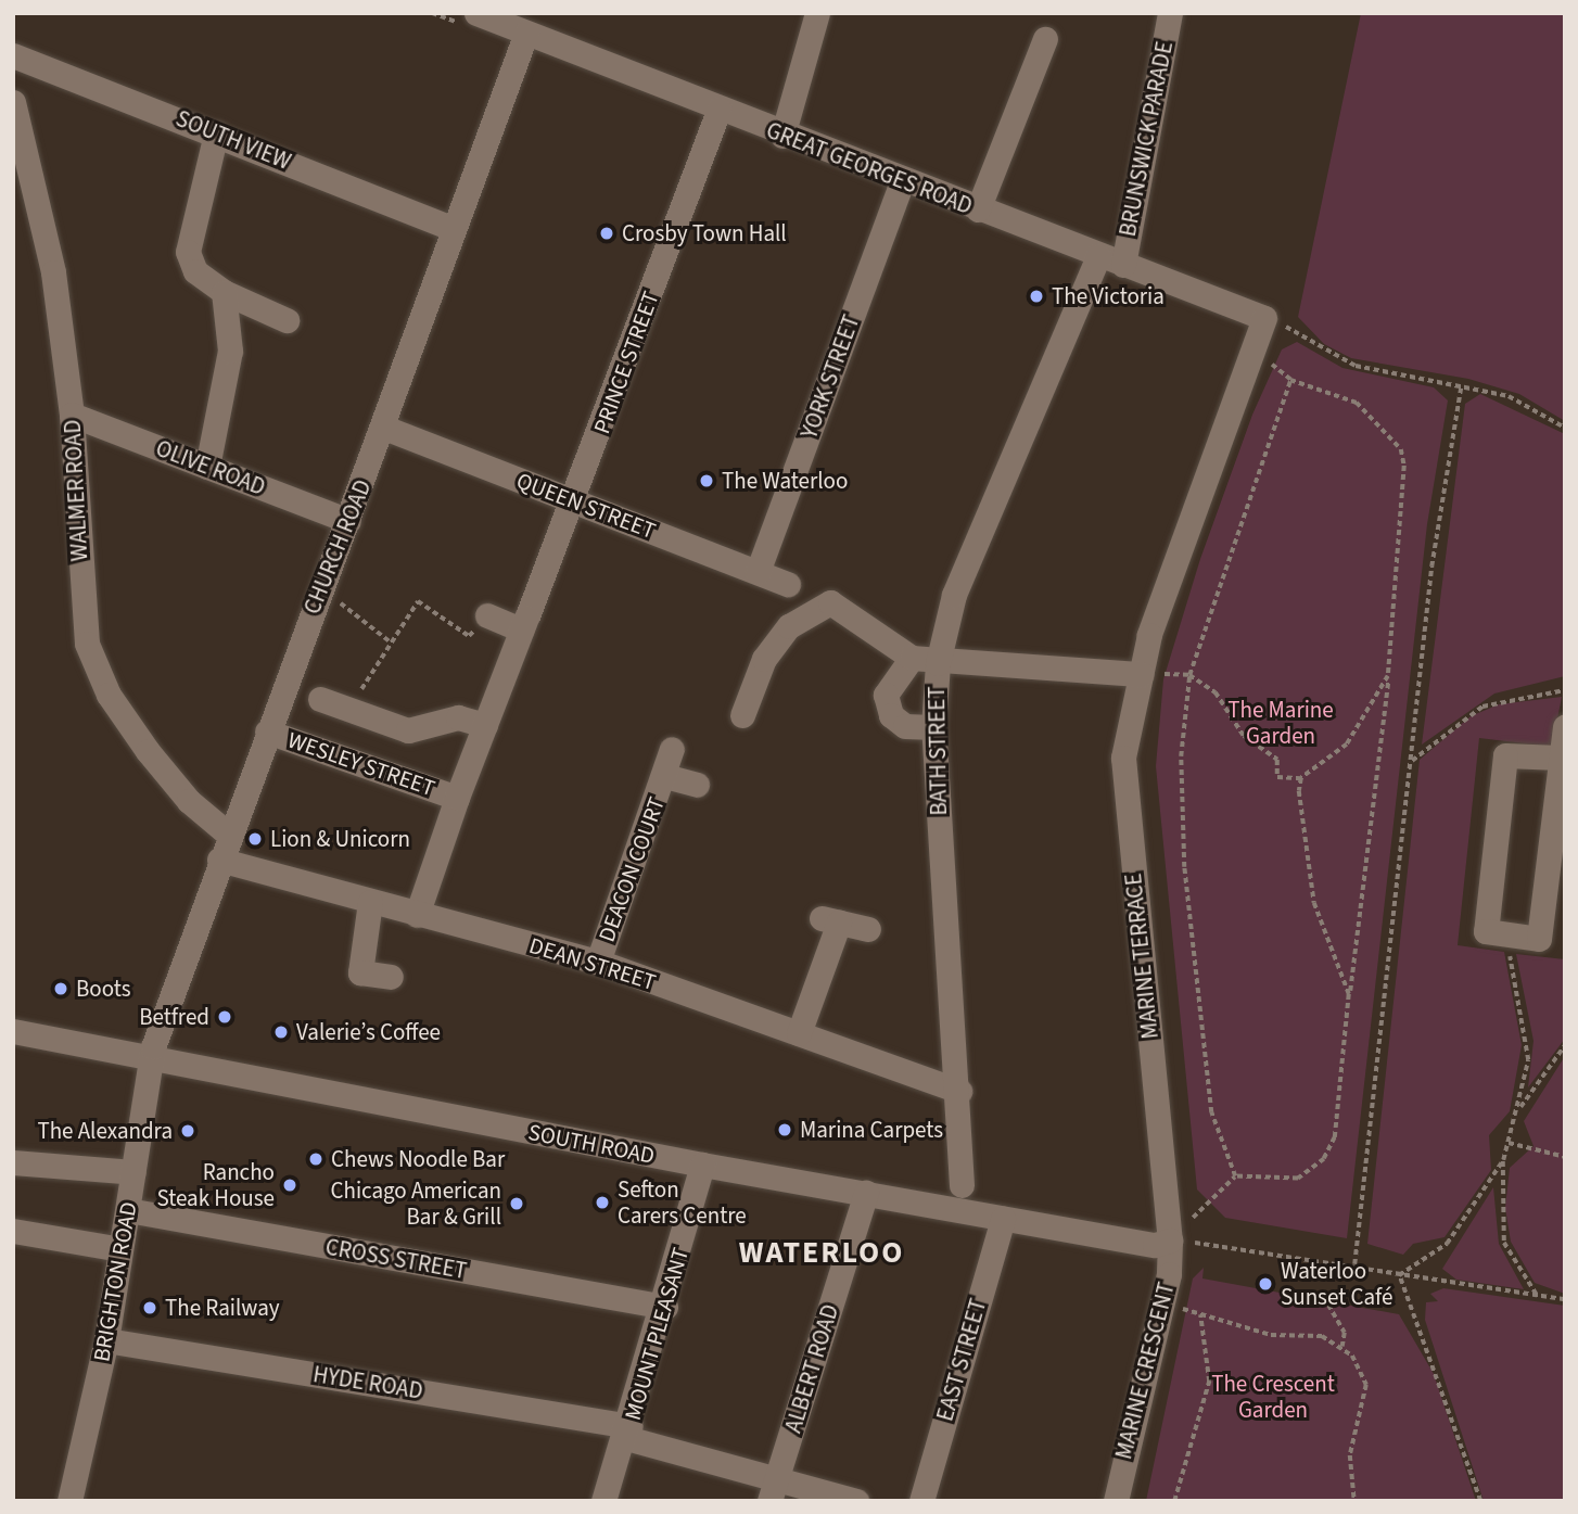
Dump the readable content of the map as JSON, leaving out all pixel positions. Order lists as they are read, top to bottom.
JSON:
{
  "streets": {
    "street": [
      "BRUNSWICK PARADE",
      "SOUTH VIEW",
      "GREAT GEORGES ROAD",
      "PRINCE STREET",
      "YORK STREET",
      "OLIVE ROAD",
      "WALMER ROAD",
      "QUEEN STREET",
      "CHURCH ROAD",
      "BATH STREET",
      "WESLEY STREET",
      "DEACON COURT",
      "MARINE TERRACE",
      "DEAN STREET",
      "SOUTH ROAD",
      "CROSS STREET",
      "BRIGHTON ROAD",
      "MOUNT PLEASANT",
      "EAST STREET",
      "ALBERT ROAD",
      "MARINE CRESCENT",
      "HYDE ROAD"
    ]
  },
  "crossings": [
    ["BRUNSWICK PARADE", "GREAT GEORGES ROAD"],
    ["SOUTH VIEW", "CHURCH ROAD"],
    ["GREAT GEORGES ROAD", "PRINCE STREET"],
    ["GREAT GEORGES ROAD", "YORK STREET"],
    ["GREAT GEORGES ROAD", "CHURCH ROAD"],
    ["GREAT GEORGES ROAD", "BATH STREET"],
    ["GREAT GEORGES ROAD", "MARINE TERRACE"],
    ["PRINCE STREET", "QUEEN STREET"],
    ["PRINCE STREET", "WESLEY STREET"],
    ["YORK STREET", "QUEEN STREET"],
    ["OLIVE ROAD", "WALMER ROAD"],
    ["OLIVE ROAD", "CHURCH ROAD"],
    ["WALMER ROAD", "CHURCH ROAD"],
    ["QUEEN STREET", "CHURCH ROAD"],
    ["CHURCH ROAD", "WESLEY STREET"],
    ["CHURCH ROAD", "DEAN STREET"],
    ["CHURCH ROAD", "SOUTH ROAD"],
    ["CHURCH ROAD", "BRIGHTON ROAD"],
    ["BATH STREET", "DEAN STREET"],
    ["WESLEY STREET", "DEAN STREET"],
    ["DEACON COURT", "DEAN STREET"],
    ["MARINE TERRACE", "SOUTH ROAD"],
    ["MARINE TERRACE", "MARINE CRESCENT"],
    ["SOUTH ROAD", "BRIGHTON ROAD"],
    ["SOUTH ROAD", "MOUNT PLEASANT"],
    ["SOUTH ROAD", "EAST STREET"],
    ["SOUTH ROAD", "ALBERT ROAD"],
    ["SOUTH ROAD", "MARINE CRESCENT"],
    ["CROSS STREET", "BRIGHTON ROAD"],
    ["CROSS STREET", "MOUNT PLEASANT"],
    ["BRIGHTON ROAD", "HYDE ROAD"],
    ["MOUNT PLEASANT", "HYDE ROAD"],
    ["ALBERT ROAD", "HYDE ROAD"]
  ],
  "districts": ["WATERLOO"],
  "parks": ["The Marine Garden", "The Crescent Garden"],
  "places": [
    "Crosby Town Hall",
    "The Victoria",
    "The Waterloo",
    "Lion & Unicorn",
    "Boots",
    "Betfred",
    "Valerie’s Coffee",
    "Marina Carpets",
    "The Alexandra",
    "Chews Noodle Bar",
    "Rancho Steak House",
    "Sefton Carers Centre",
    "Chicago American Bar & Grill",
    "Waterloo Sunset Café",
    "The Railway"
  ]
}
